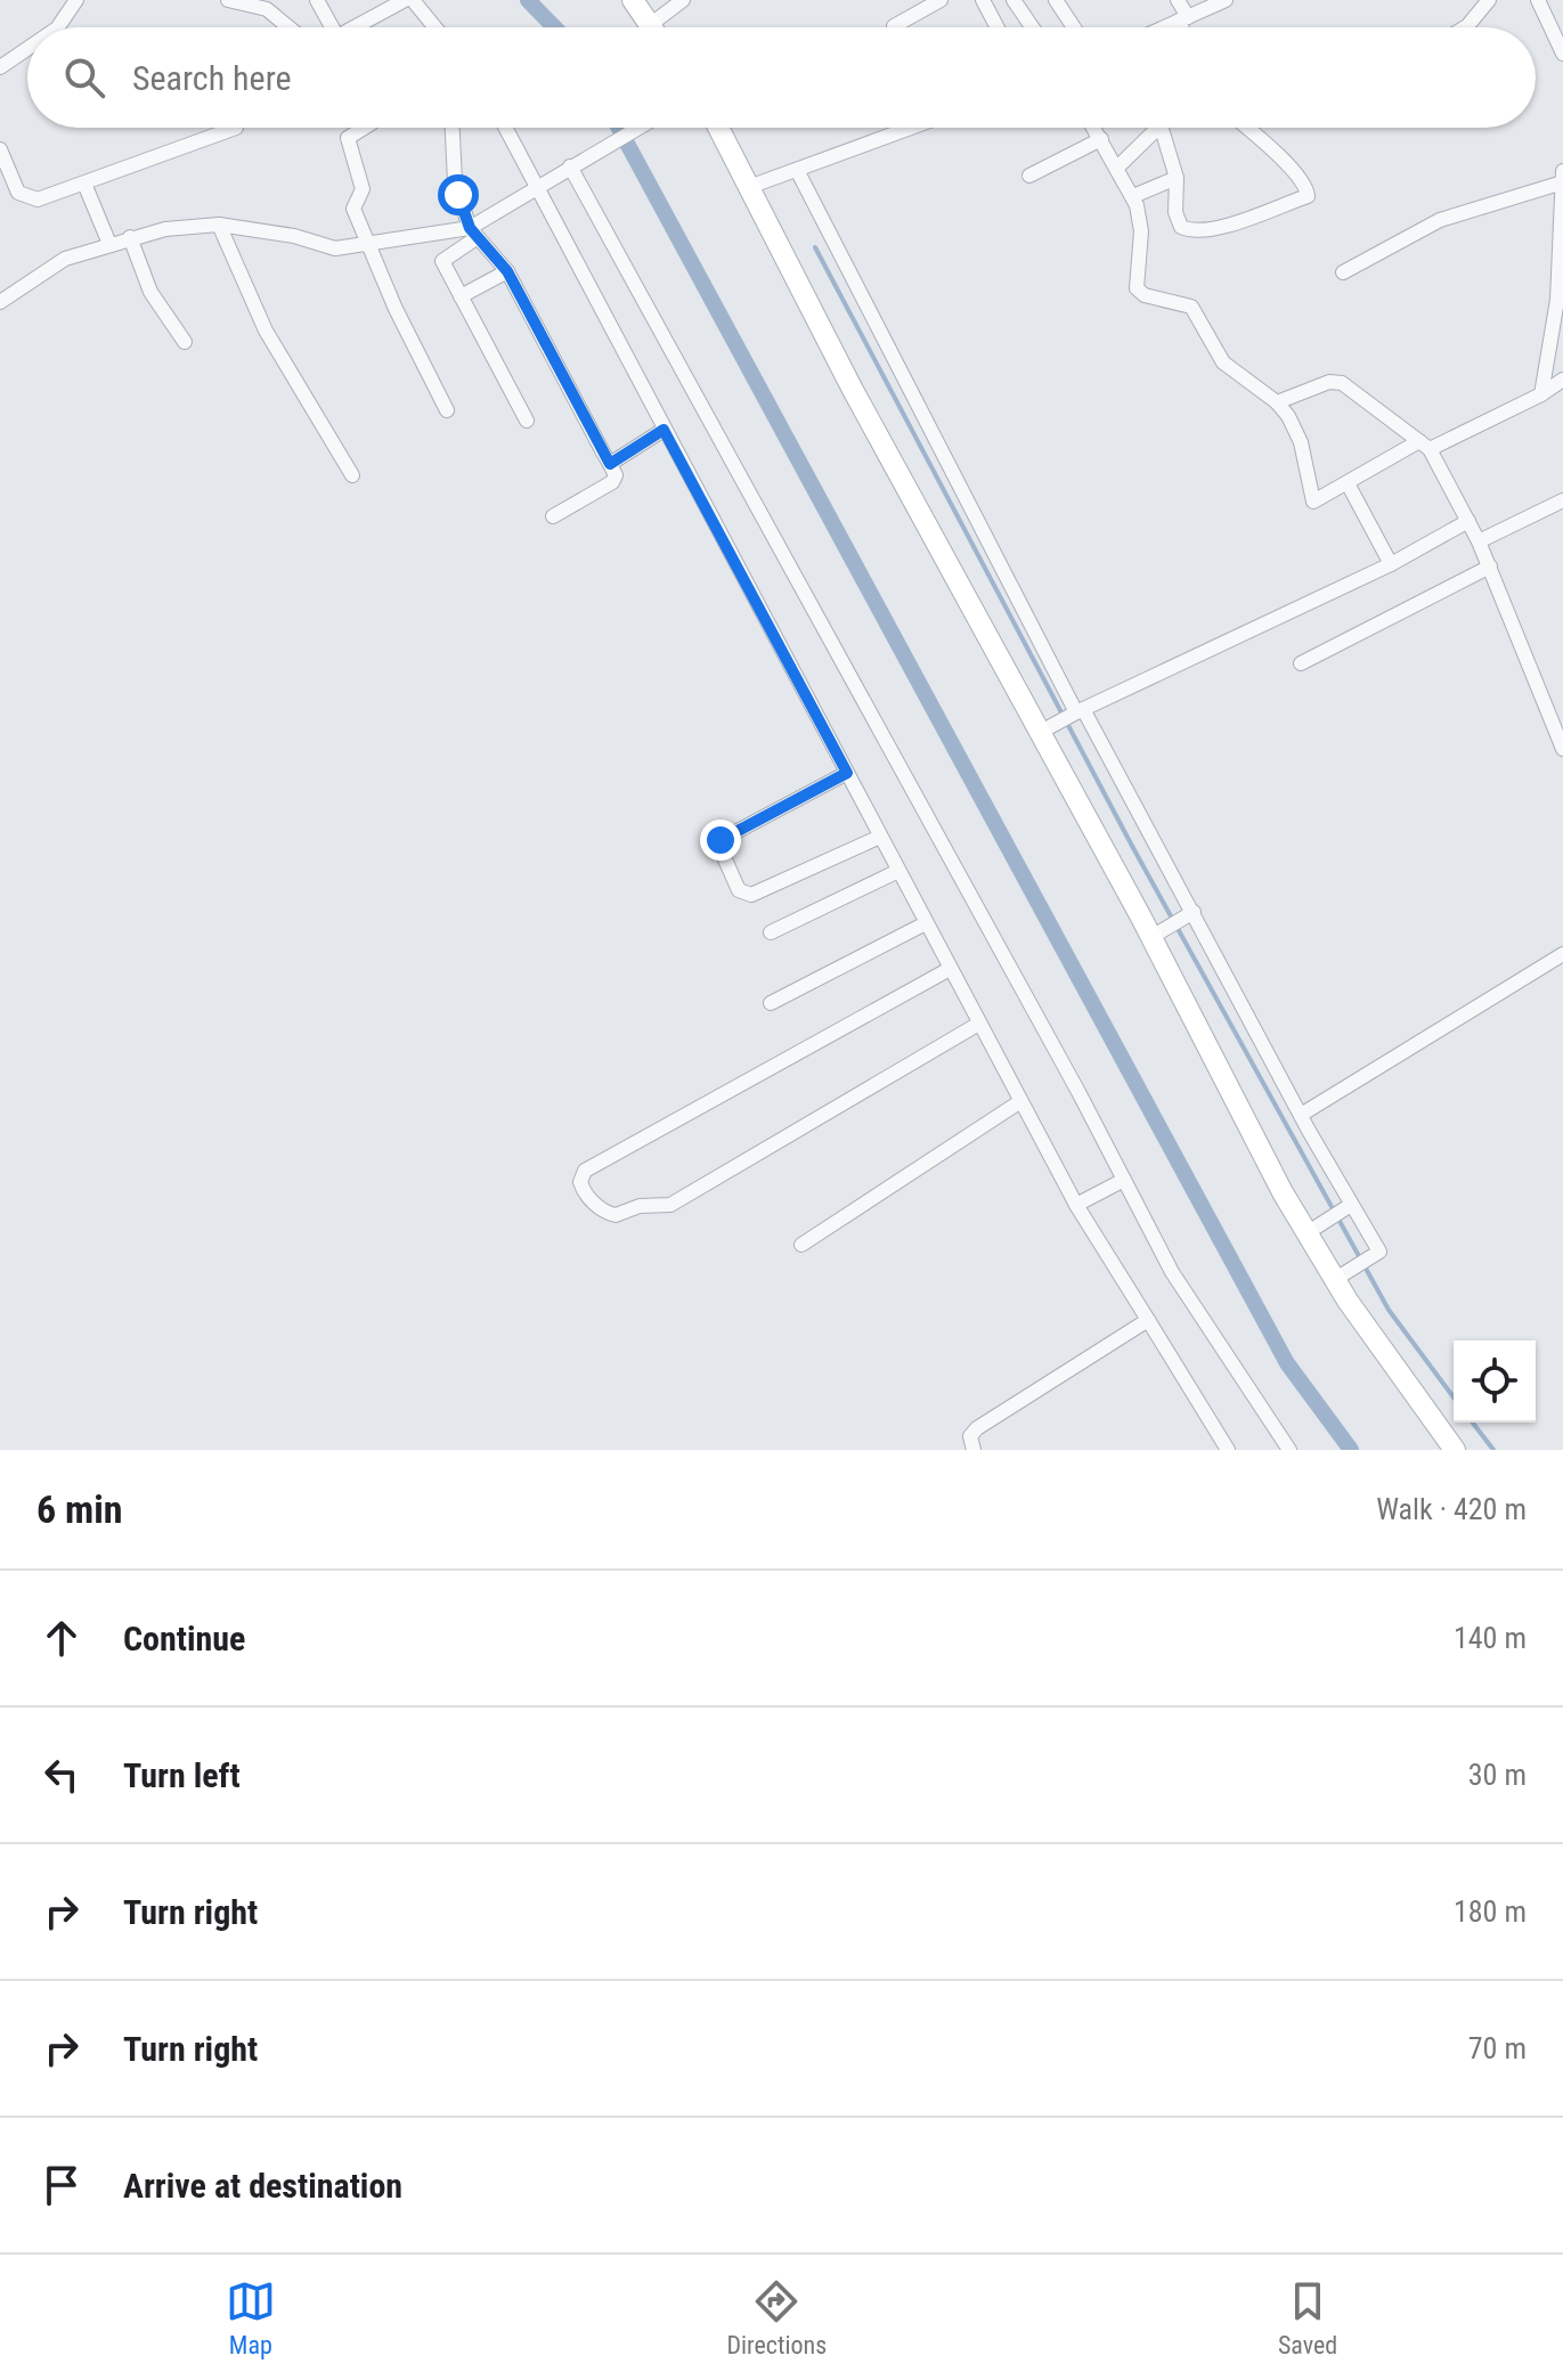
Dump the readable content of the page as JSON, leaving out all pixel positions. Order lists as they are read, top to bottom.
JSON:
{
  "page": {
    "search": "Search here",
    "heading": ["6 min", "Walk · 420 m"],
    "list": [
      ["Continue", "140 m"],
      ["Turn left", "30 m"],
      ["Turn right", "180 m"],
      ["Turn right", "70 m"],
      "Arrive at destination"
    ],
    "nav": ["Map", "Directions", "Saved"]
  }
}
